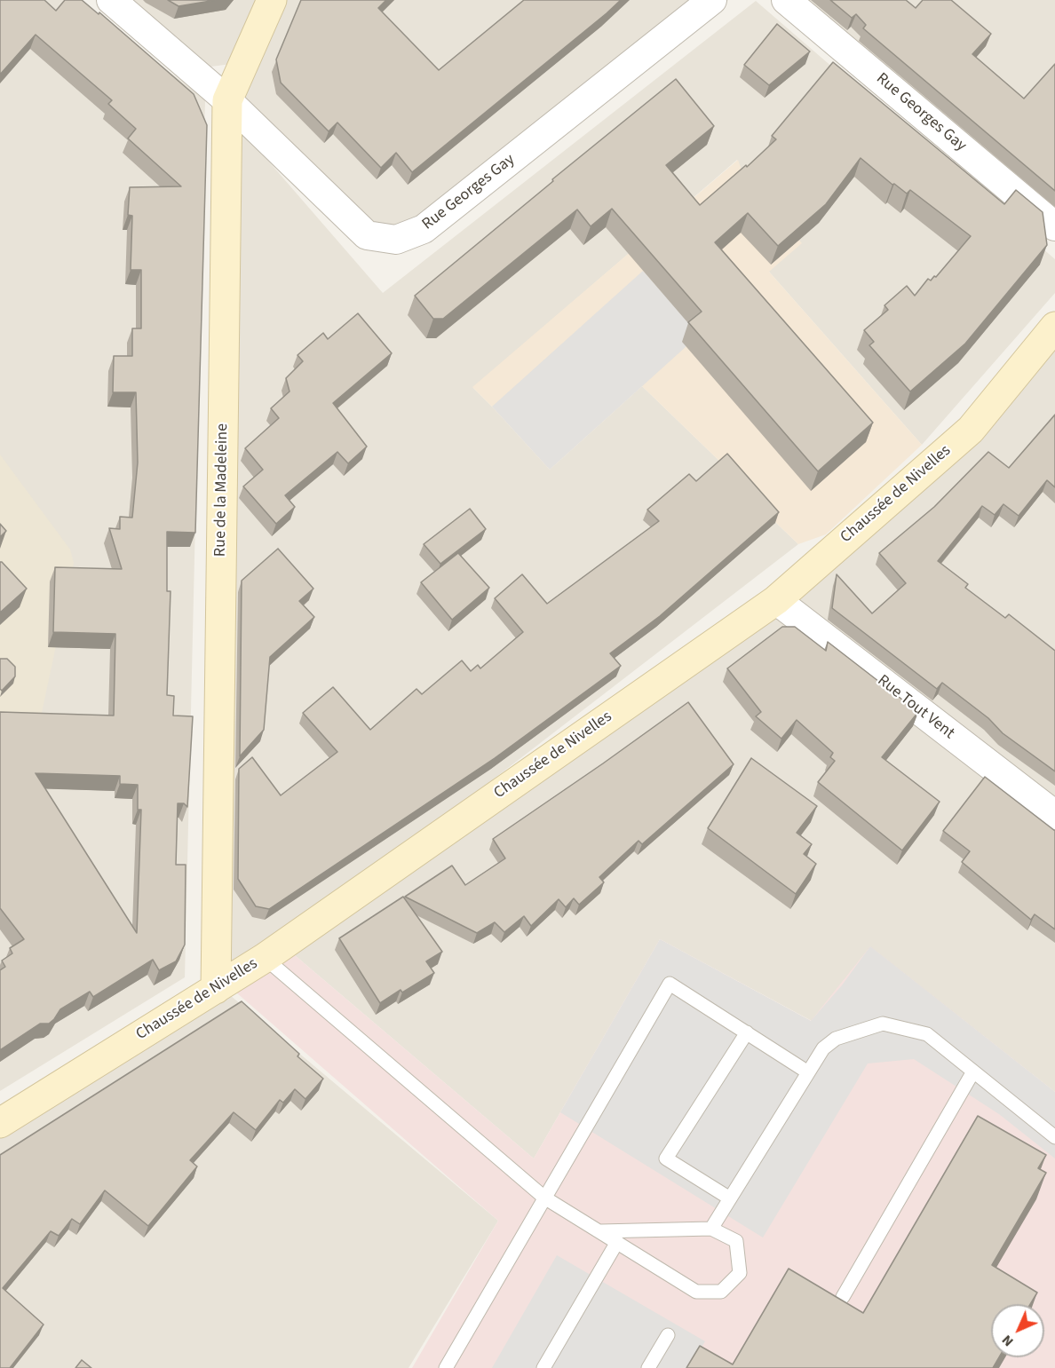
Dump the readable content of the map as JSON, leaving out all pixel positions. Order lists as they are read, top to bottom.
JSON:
{
  "streets": {
    "main road": ["Rue de la Madeleine", "Chaussée de Nivelles"],
    "street": ["Rue Georges Gay", "Rue Tout Vent"]
  },
  "crossings": [
    ["Rue Georges Gay", "Rue de la Madeleine"],
    ["Rue de la Madeleine", "Chaussée de Nivelles"],
    ["Chaussée de Nivelles", "Rue Tout Vent"]
  ],
  "north": "bottom left"
}
